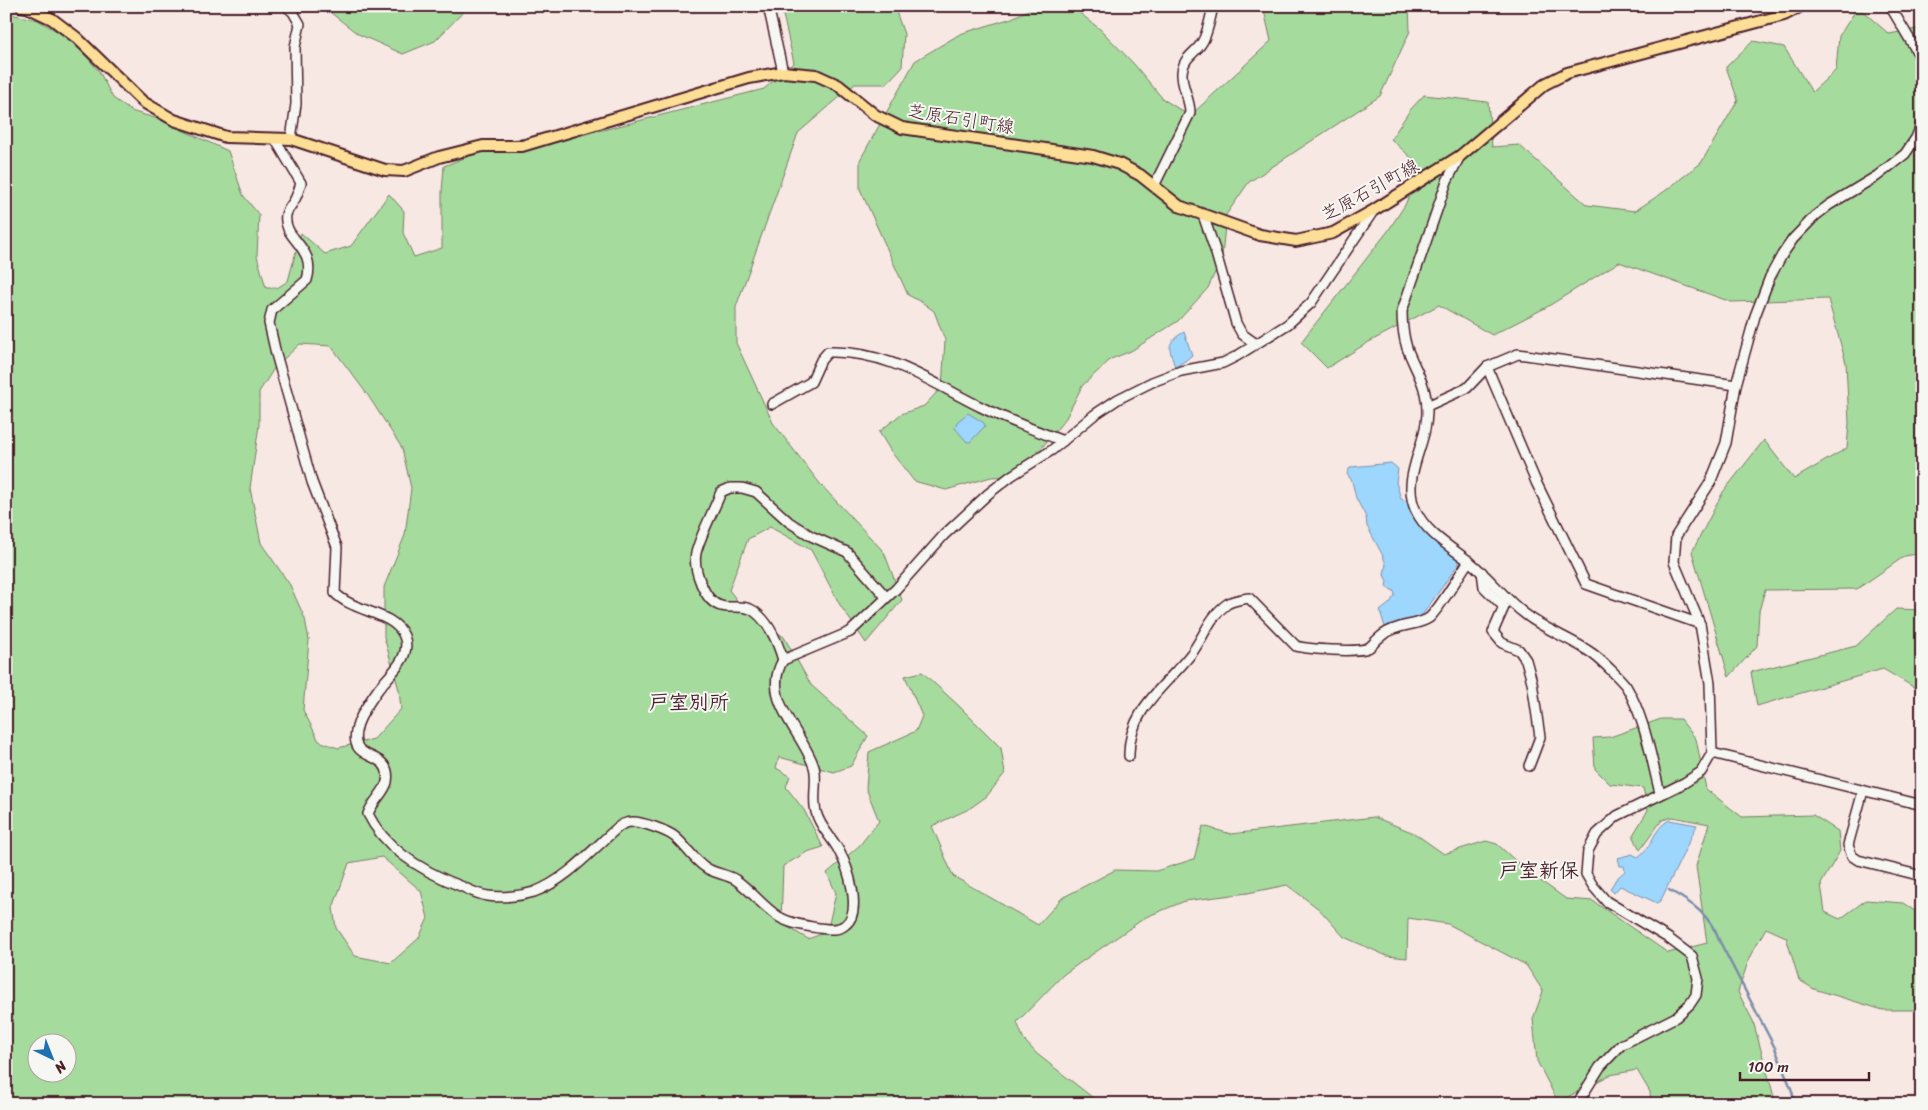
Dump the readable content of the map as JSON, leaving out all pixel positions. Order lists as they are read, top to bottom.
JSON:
{
  "streets": {
    "main road": ["芝原石引町線"]
  },
  "districts": ["戸室別所", "戸室新保"],
  "scale_bar": "100 m",
  "north": "bottom right"
}
